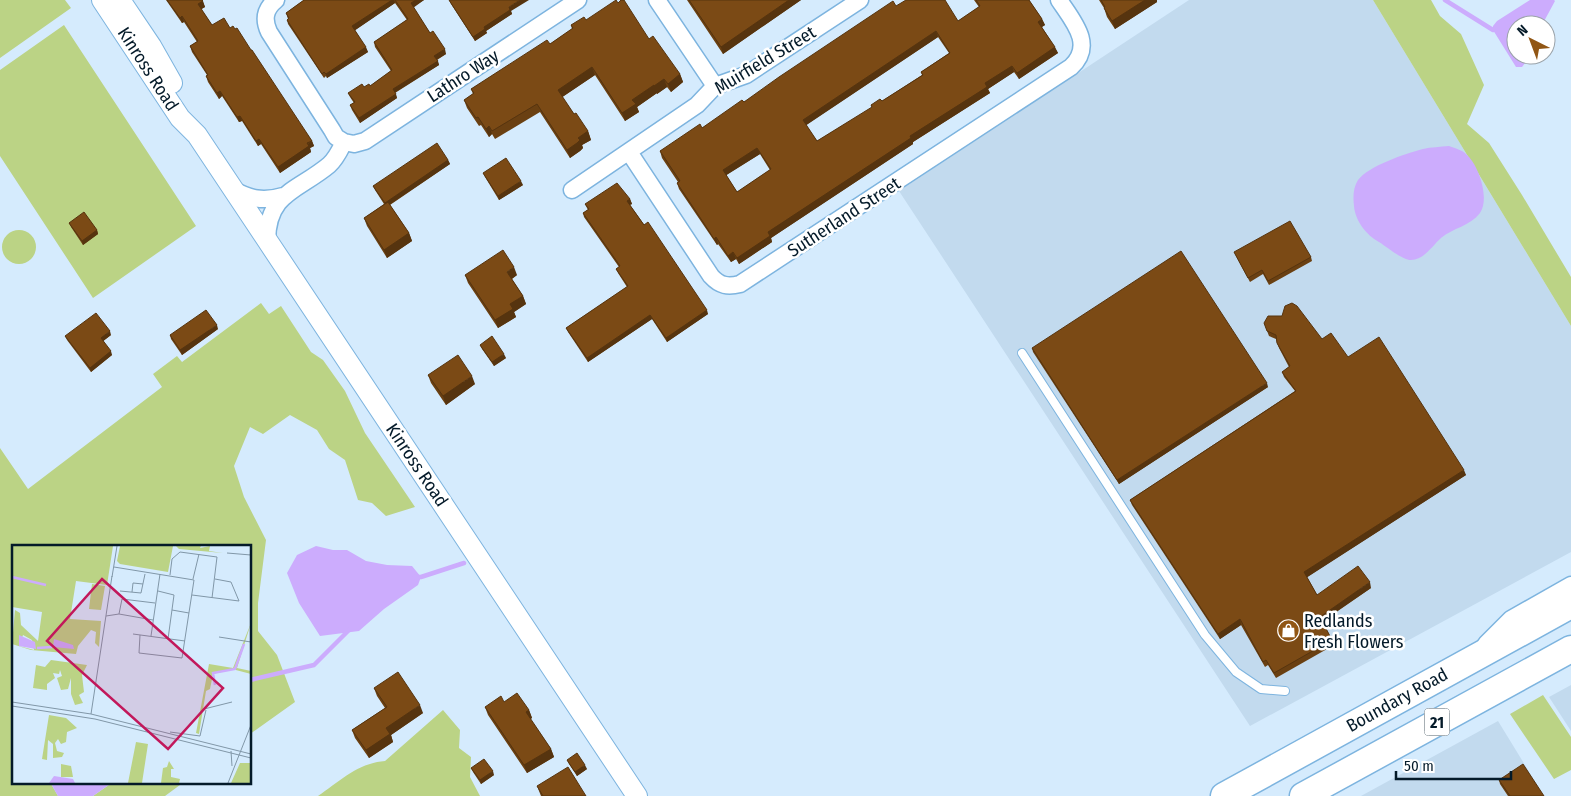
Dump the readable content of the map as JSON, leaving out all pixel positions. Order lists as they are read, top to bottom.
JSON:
{
  "streets": {
    "highway": ["Boundary Road", "21"],
    "street": [
      "Muirfield Street",
      "Kinross Road",
      "Lathro Way",
      "Sutherland Street"
    ]
  },
  "crossings": [
    ["Muirfield Street", "Sutherland Street"]
  ],
  "places": {
    "shop": ["Redlands Fresh Flowers"]
  },
  "scale_bar": "50 m",
  "north": "top left"
}
